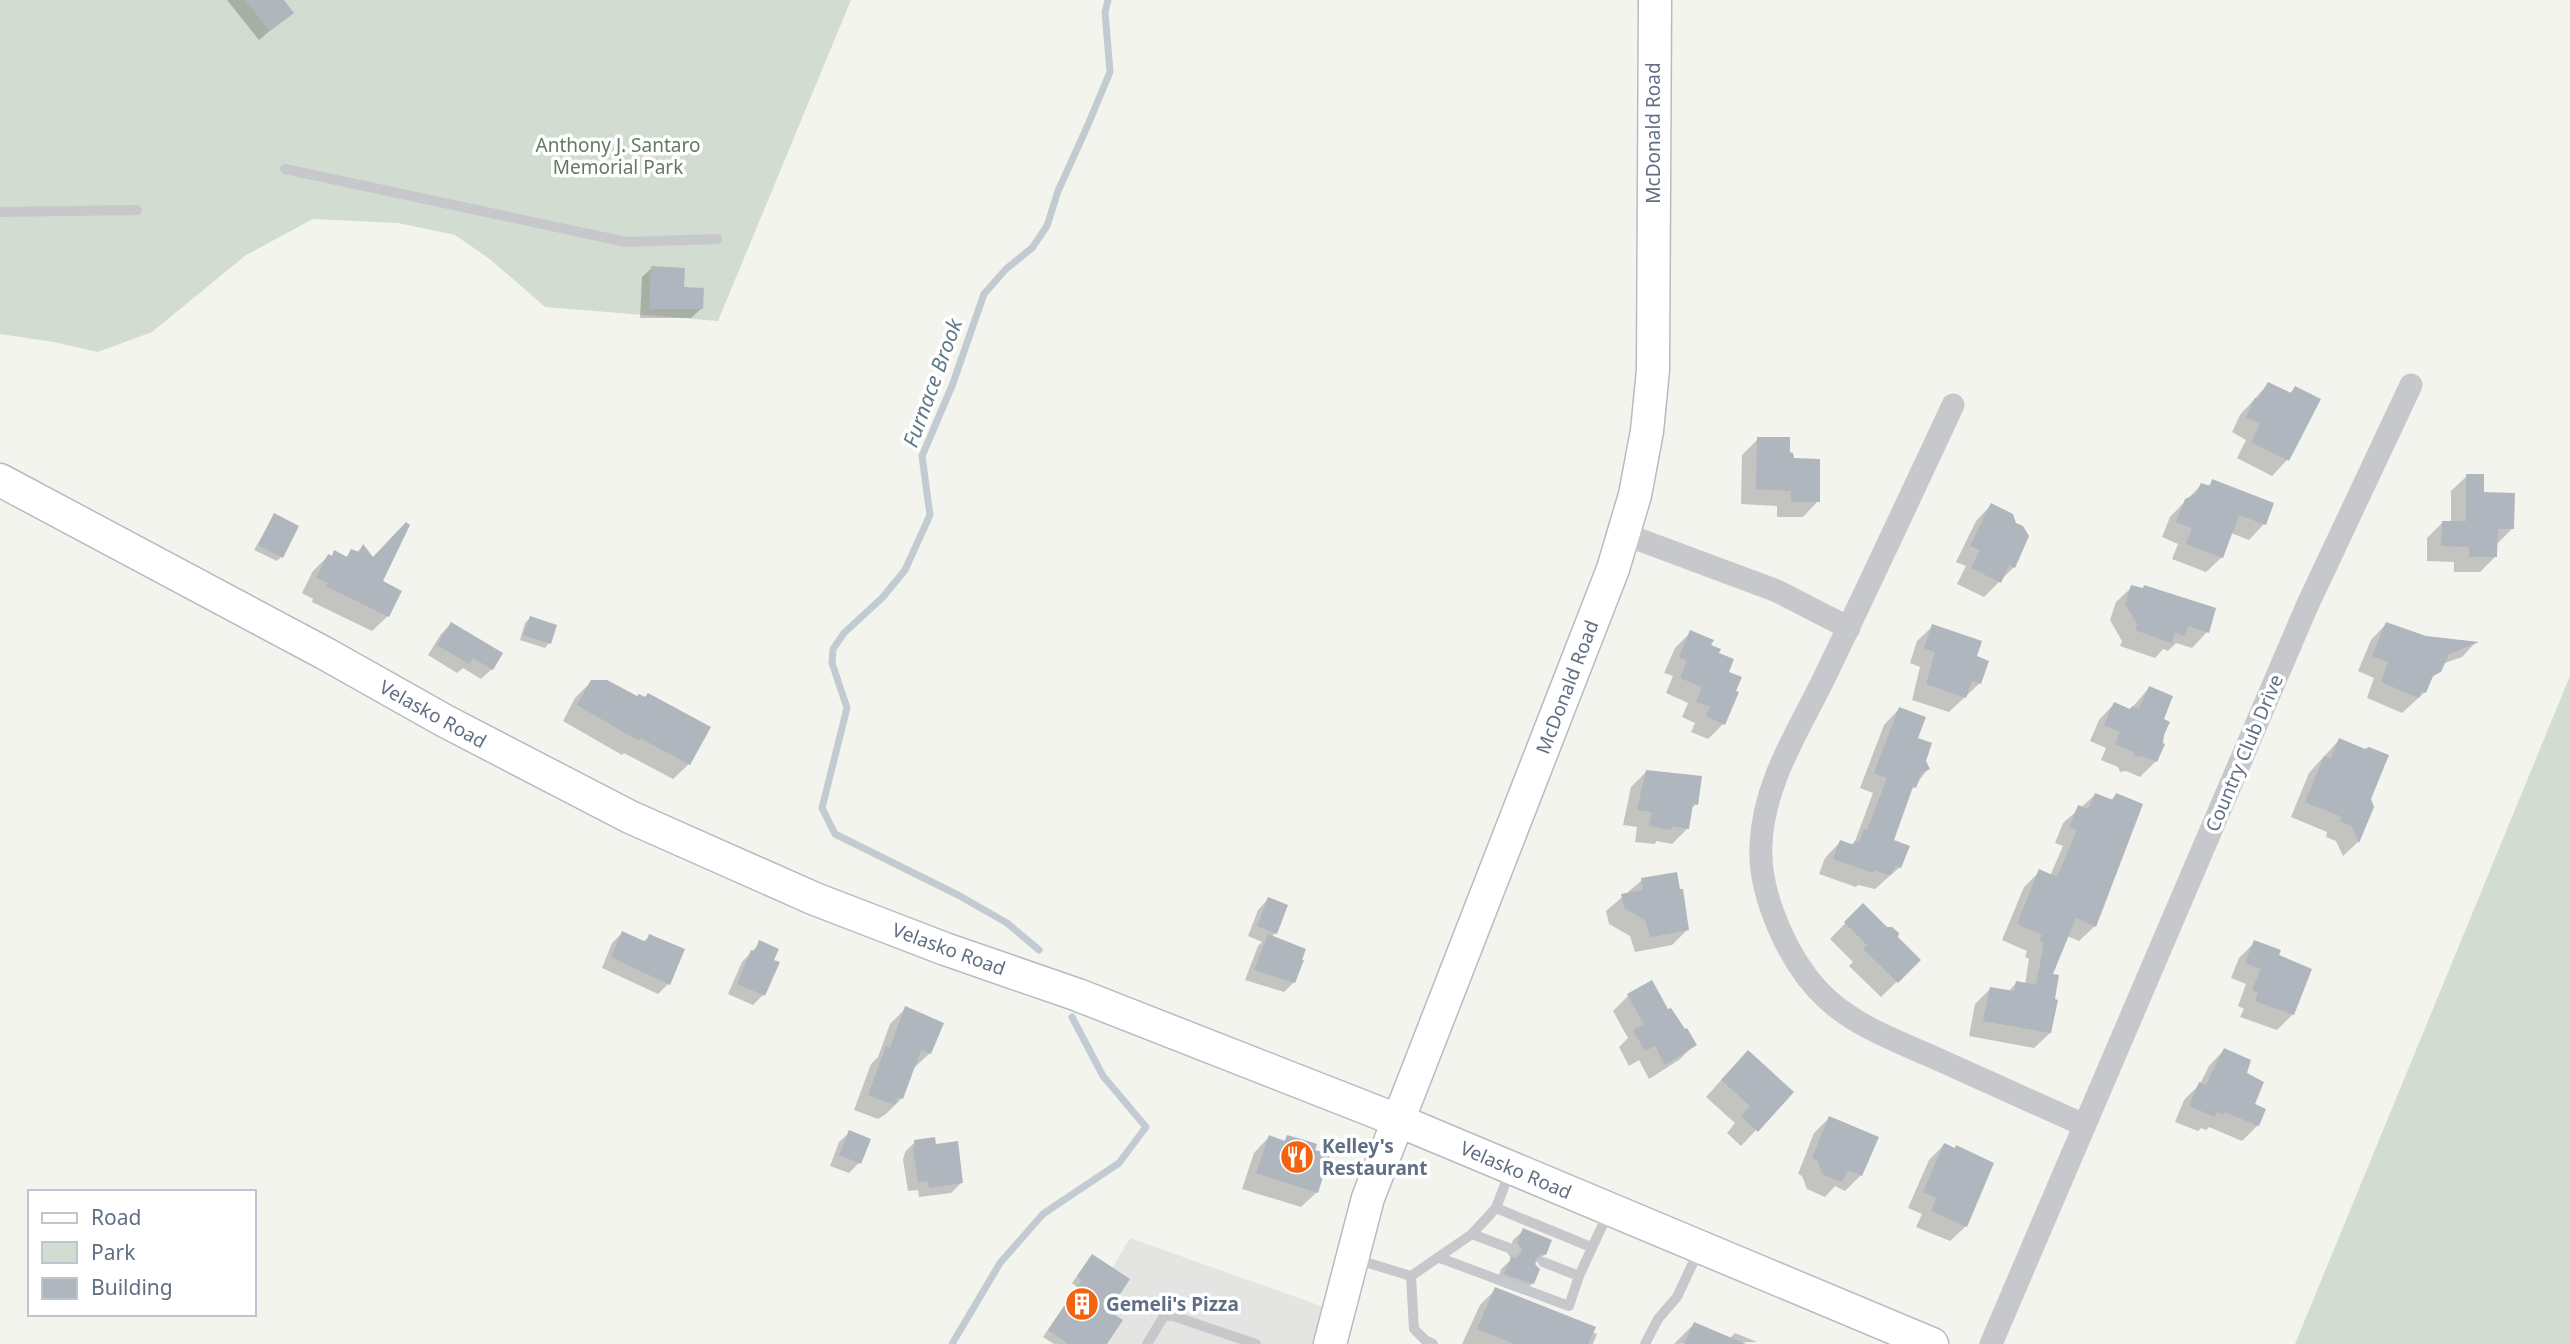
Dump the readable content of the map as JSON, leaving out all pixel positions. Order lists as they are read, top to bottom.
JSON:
{
  "streets": {
    "street": ["McDonald Road", "Velasko Road", "Country Club Drive"]
  },
  "crossings": [
    ["McDonald Road", "Velasko Road"]
  ],
  "water": ["Furnace Brook"],
  "parks": ["Anthony J. Santaro Memorial Park"],
  "places": {
    "restaurant": ["Kelley's Restaurant"],
    "building": ["Gemeli's Pizza"]
  },
  "legend": ["Road", "Park", "Building"]
}
